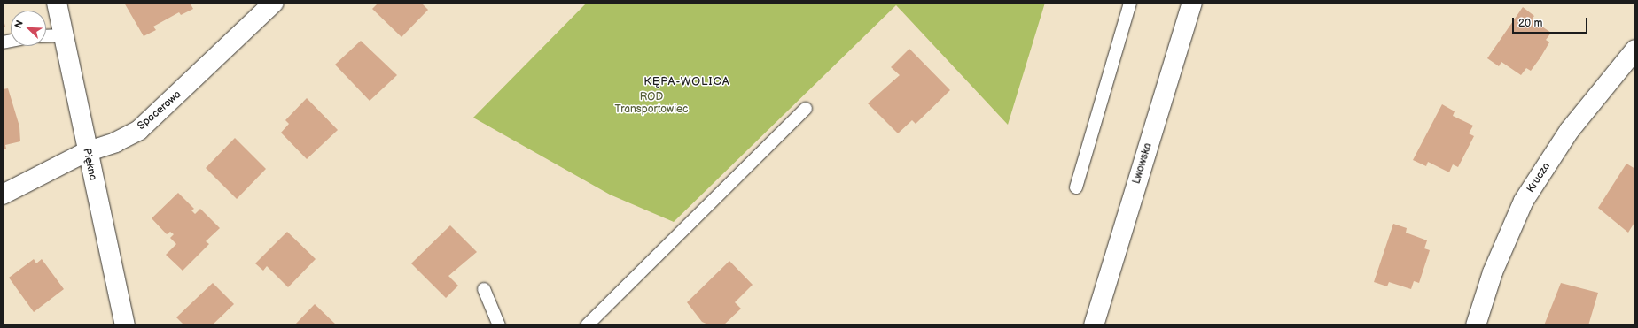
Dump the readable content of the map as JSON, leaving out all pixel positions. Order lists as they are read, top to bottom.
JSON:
{
  "streets": {
    "street": [
      "Spacerowa",
      "Lwowska",
      "Piękna",
      "Krucza"
    ]
  },
  "crossings": [
    ["Spacerowa", "Piękna"]
  ],
  "districts": ["KĘPA-WOLICA"],
  "parks": ["ROD Transportowiec"],
  "scale_bar": "20 m",
  "north": "top left"
}
